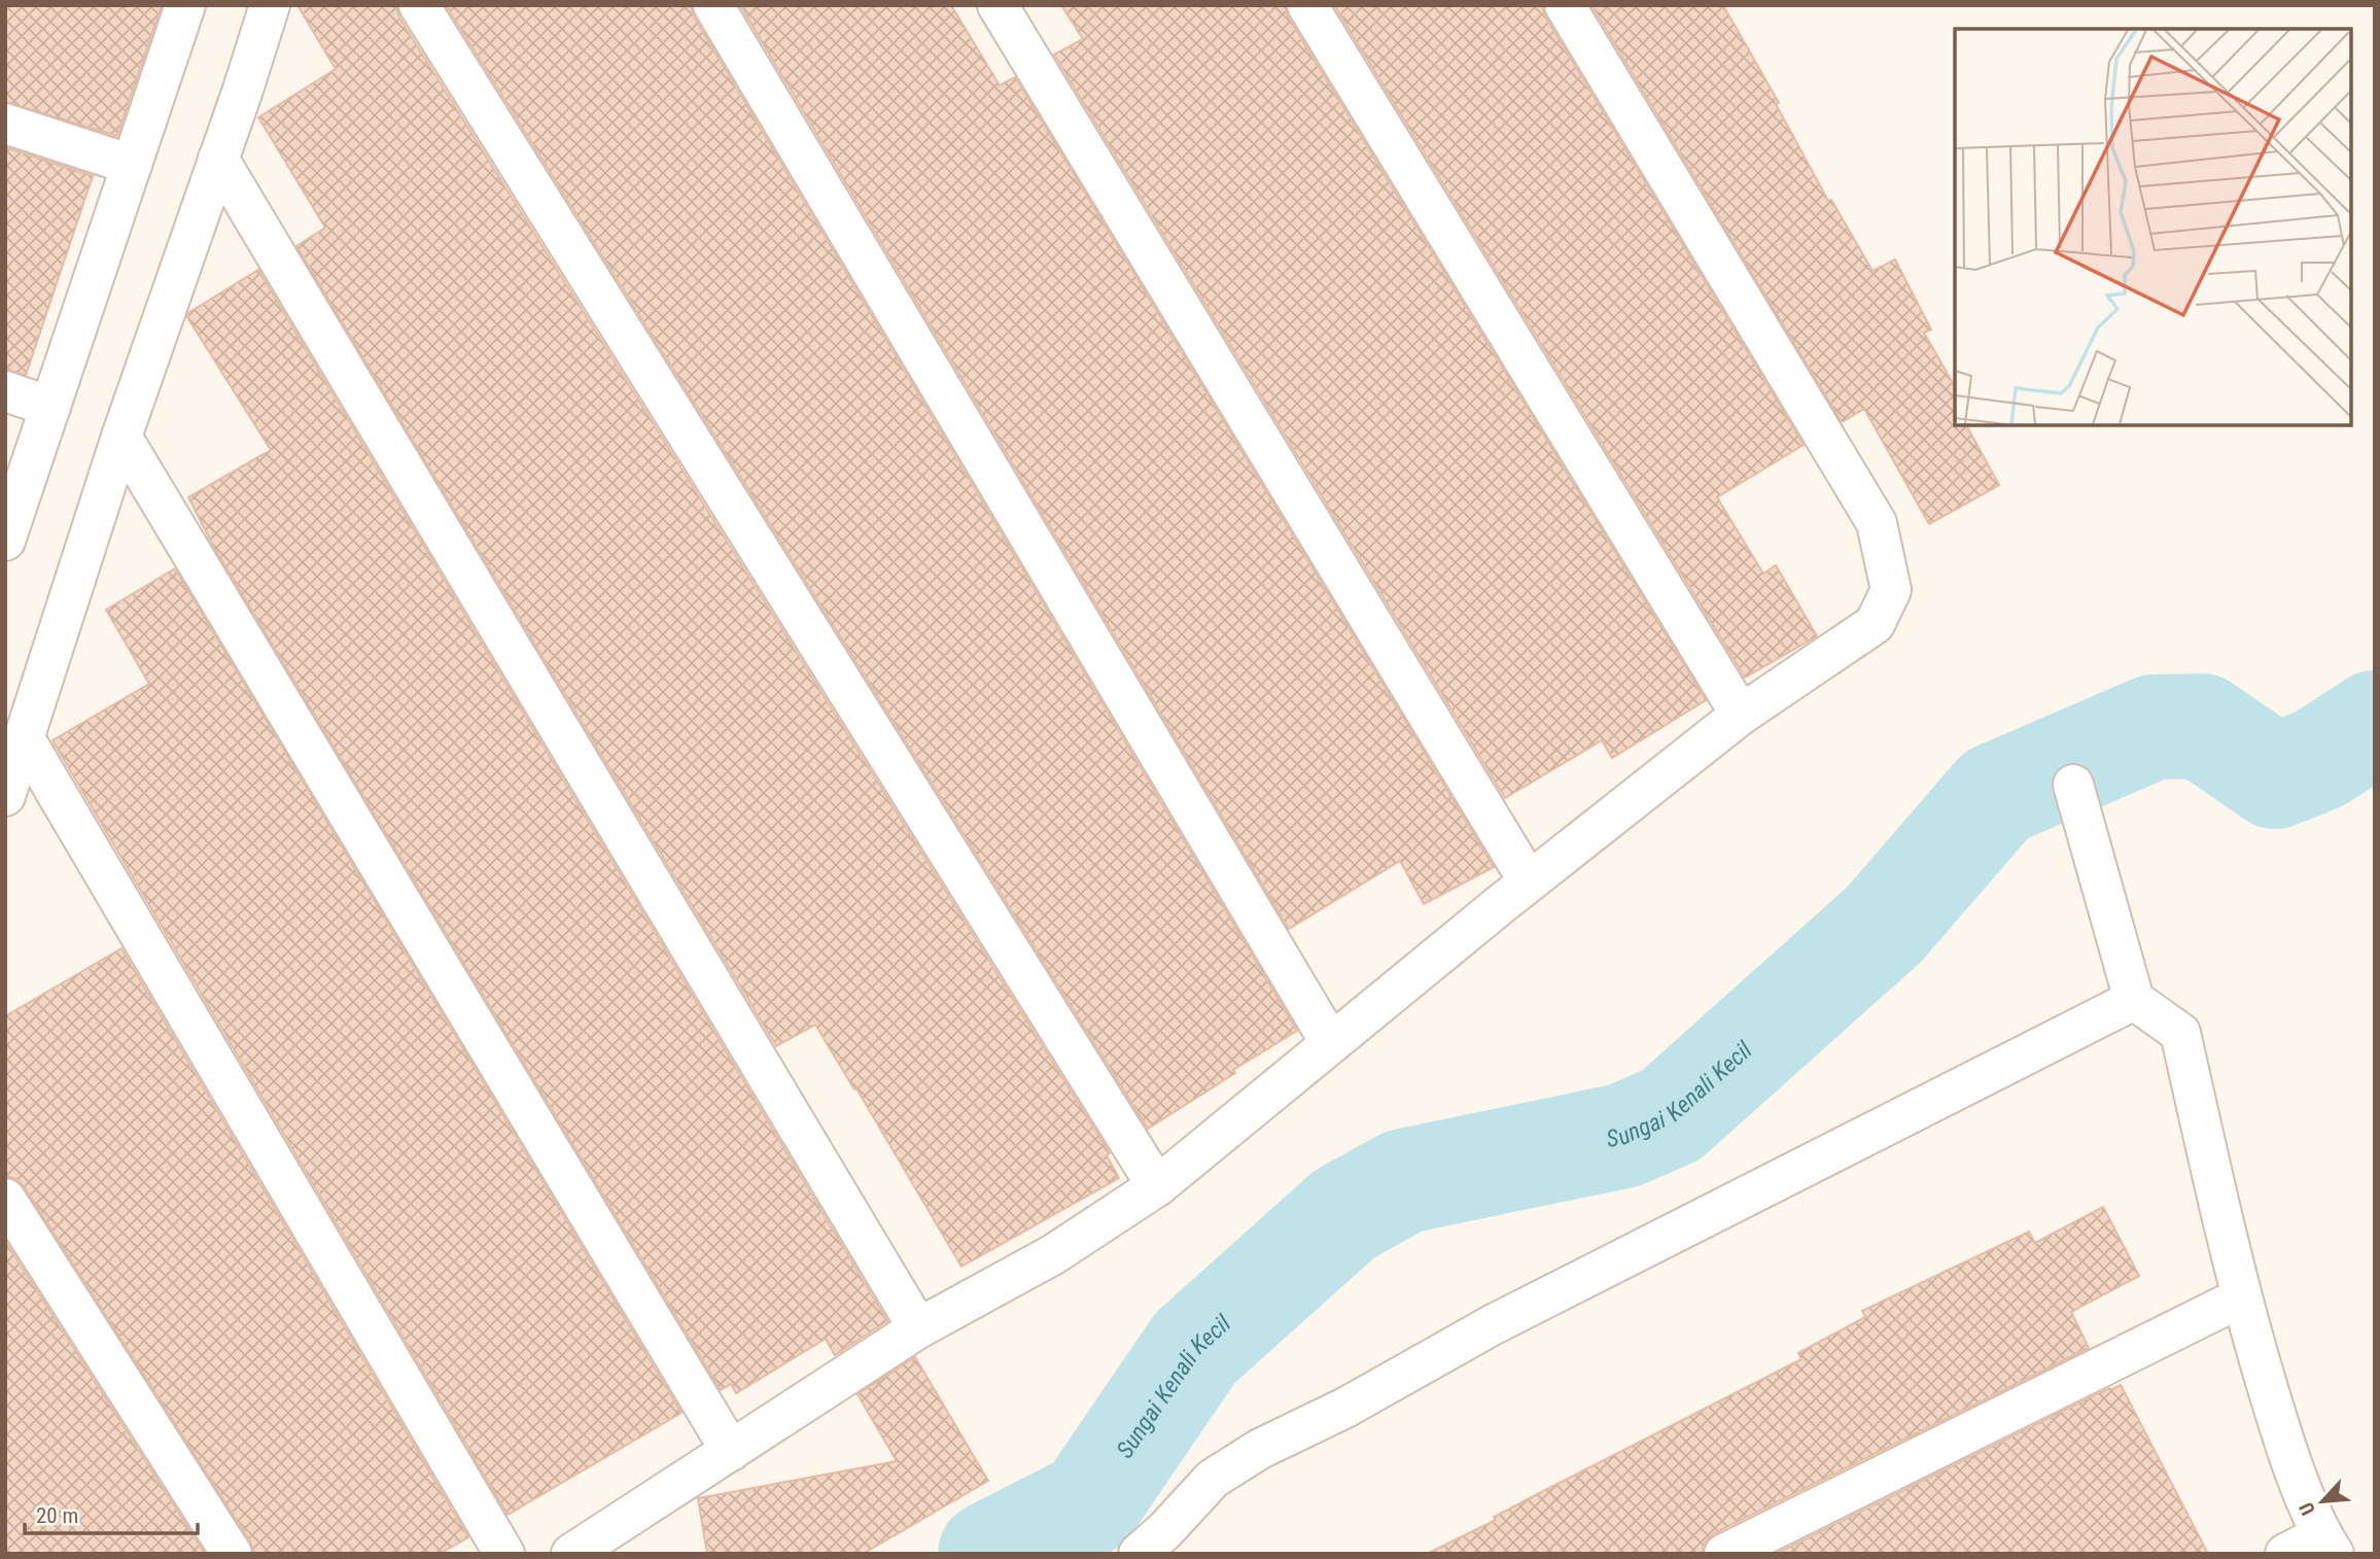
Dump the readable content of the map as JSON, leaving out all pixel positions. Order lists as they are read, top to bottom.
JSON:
{
  "water": ["Sungai Kenali Kecil"],
  "scale_bar": "20 m",
  "north": "bottom left"
}
